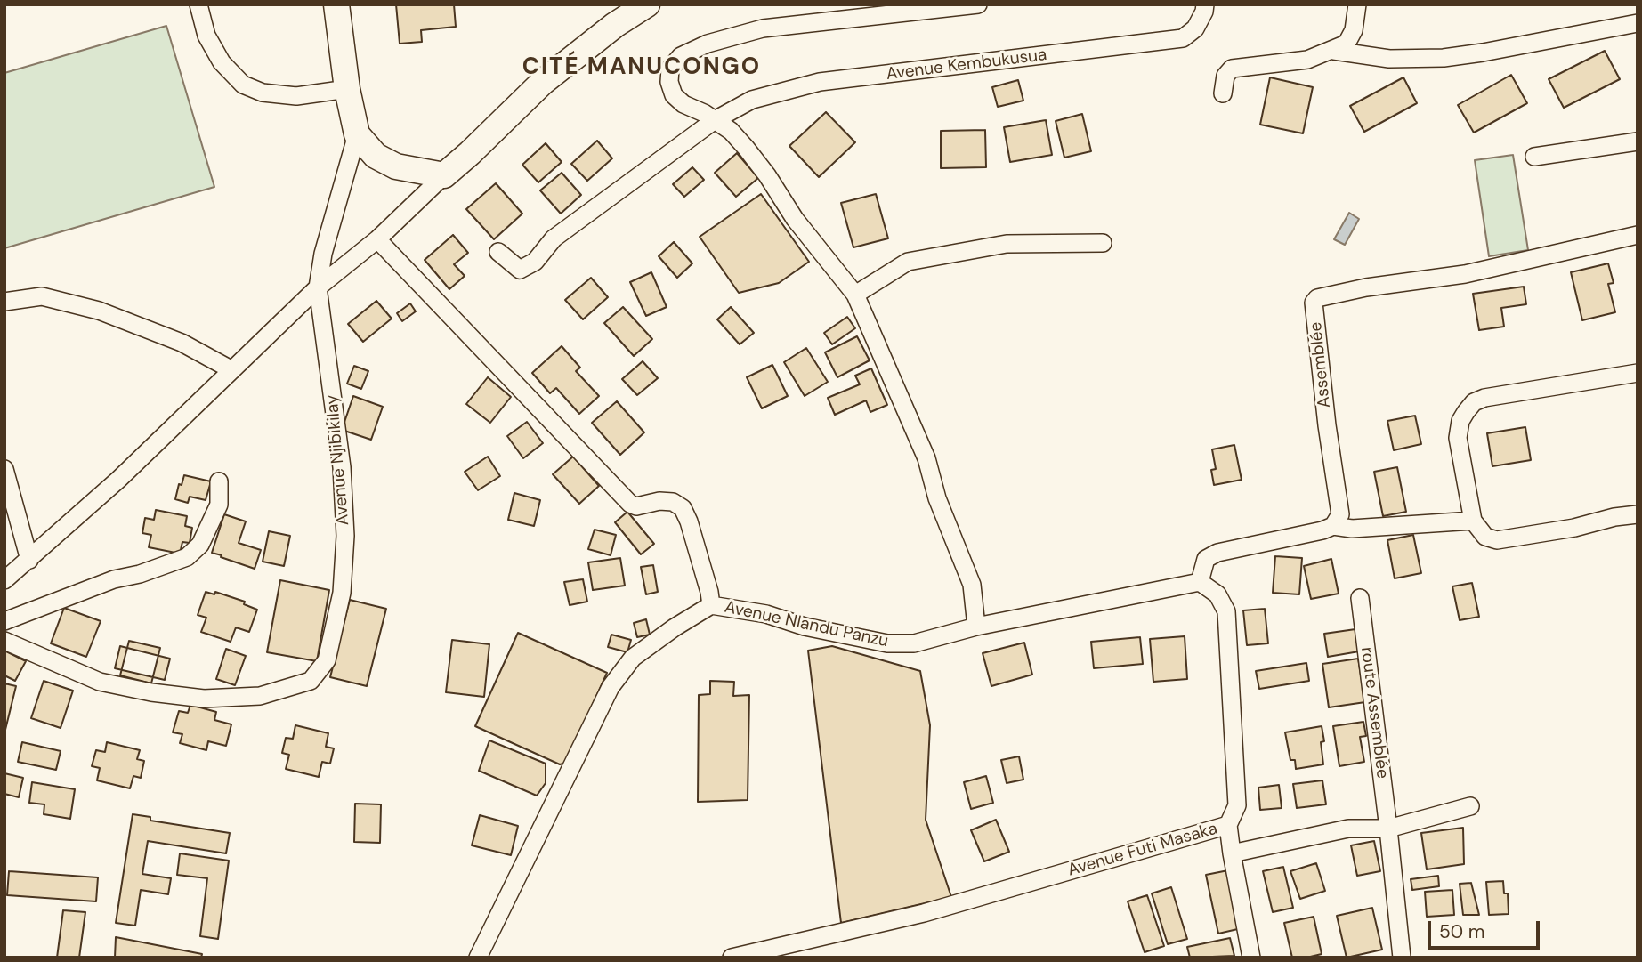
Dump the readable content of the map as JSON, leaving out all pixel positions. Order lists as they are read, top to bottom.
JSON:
{
  "streets": {
    "street": [
      "Avenue Kembukusua",
      "Assemblée",
      "Avenue Njibikilay",
      "Avenue Nlandu Panzu",
      "route Assemblée",
      "Avenue Futi Masaka"
    ]
  },
  "districts": ["CITÉ MANUCONGO"],
  "scale_bar": "50 m"
}
